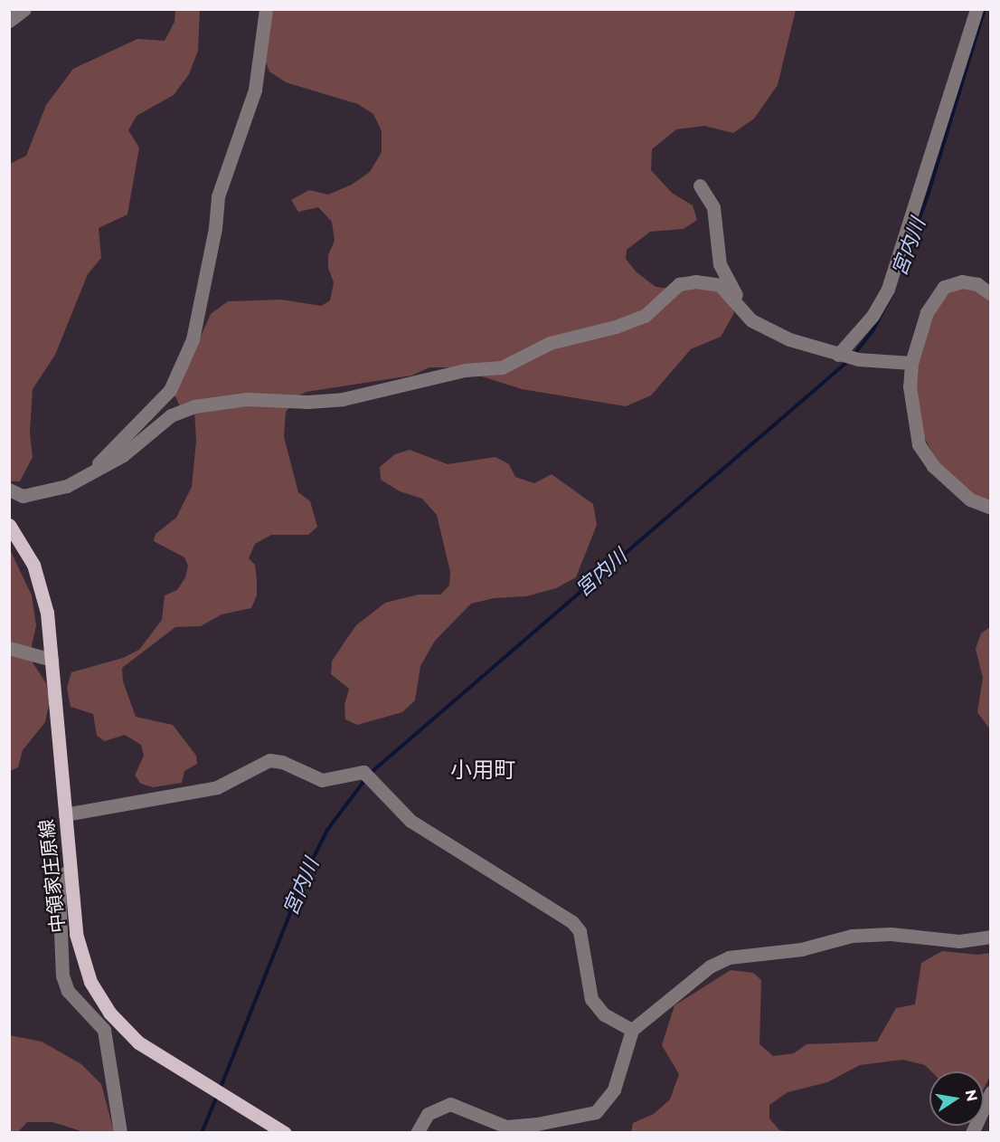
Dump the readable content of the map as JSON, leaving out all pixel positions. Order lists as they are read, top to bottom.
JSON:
{
  "streets": {
    "main road": ["中領家庄原線"]
  },
  "districts": ["小用町"],
  "water": ["宮内川"],
  "north": "right"
}
